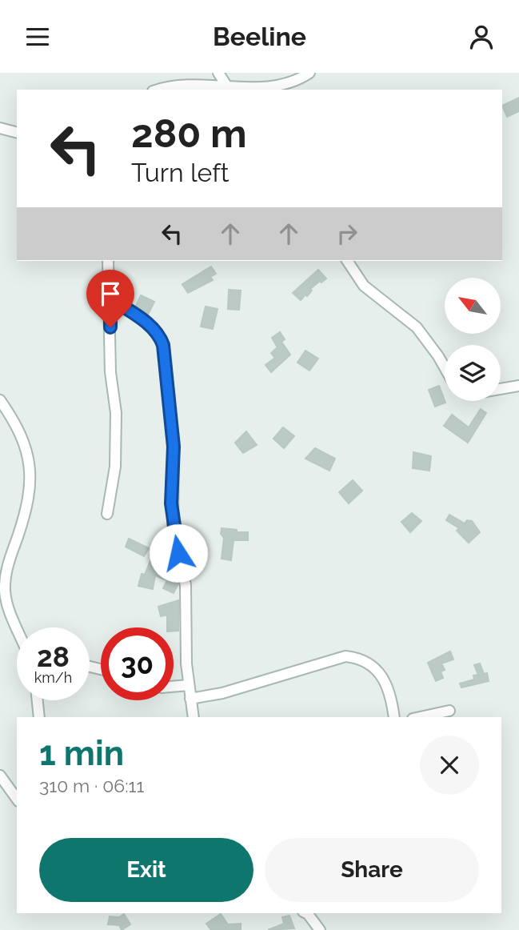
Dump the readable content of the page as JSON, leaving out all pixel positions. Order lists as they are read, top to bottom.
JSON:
{
  "north": "top left",
  "page": {
    "header": "Beeline",
    "turn": ["280 m", "Turn left"],
    "speed": "28 km/h",
    "limit": "30",
    "heading": ["1 min", "310 m · 06:11"],
    "buttons": ["Exit", "Share"]
  }
}
